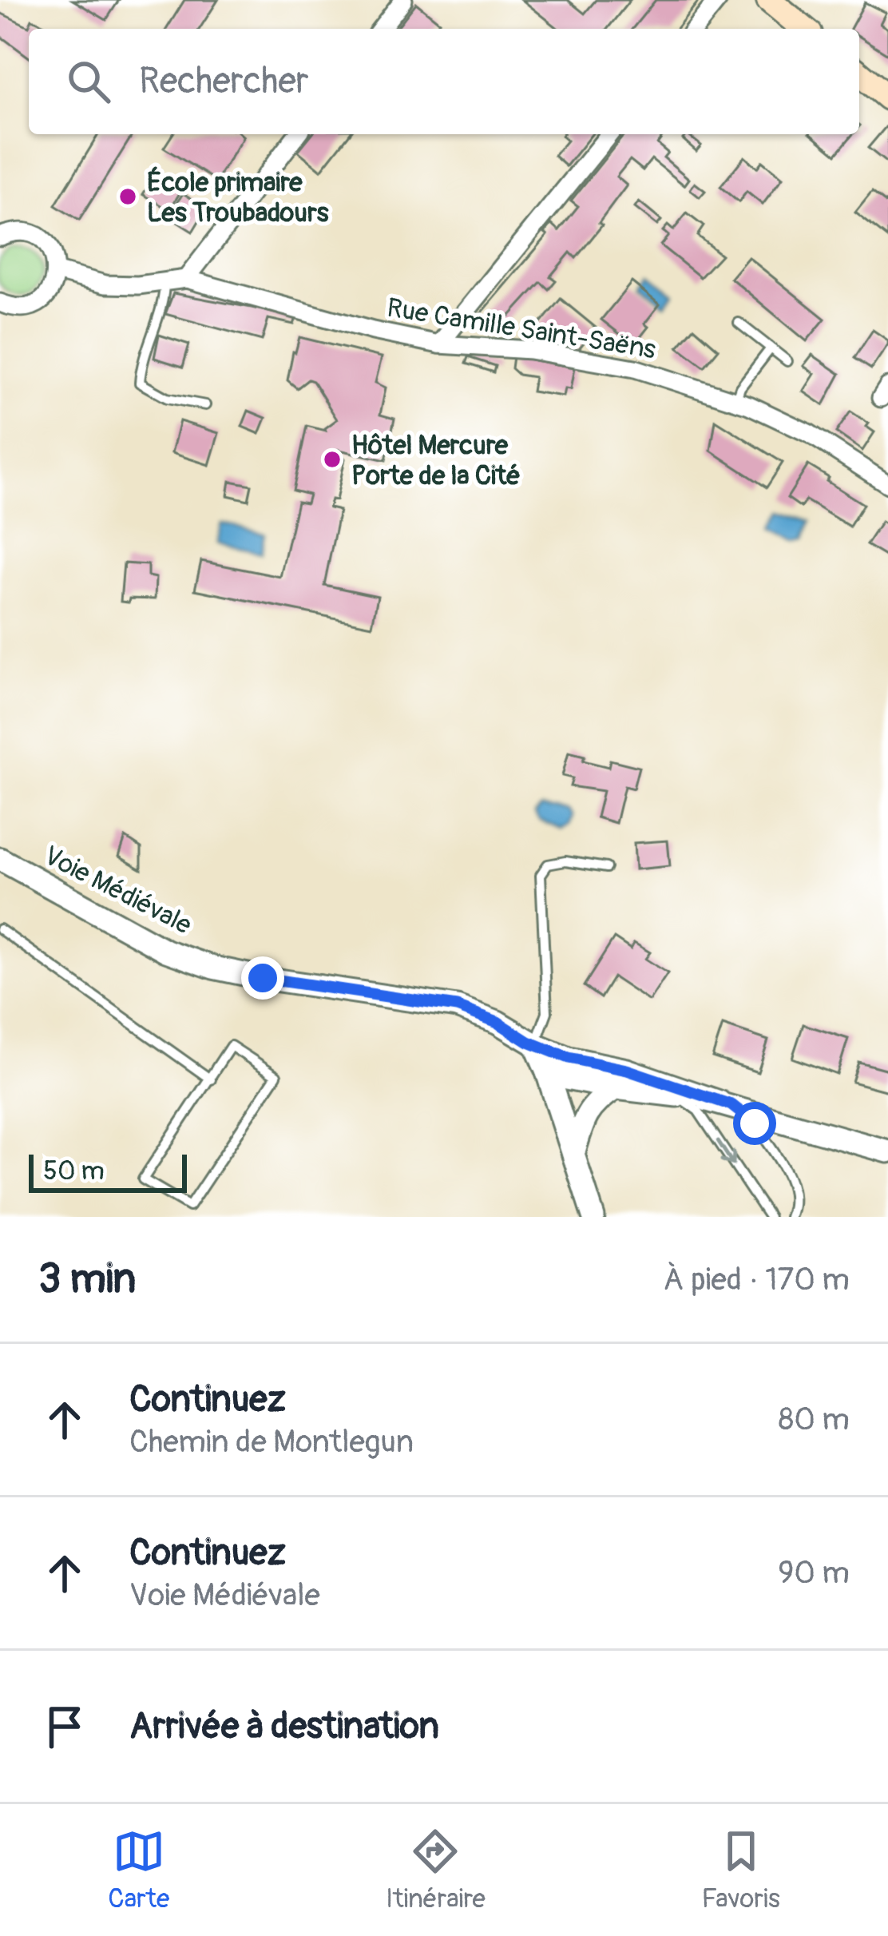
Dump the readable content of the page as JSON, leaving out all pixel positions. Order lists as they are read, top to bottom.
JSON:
{
  "streets": {
    "street": ["Rue Camille Saint-Saëns", "Voie Médiévale"]
  },
  "places": ["École primaire Les Troubadours", "Hôtel Mercure Porte de la Cité"],
  "scale_bar": "50 m",
  "page": {
    "search": "Rechercher",
    "scale": "50 m",
    "heading": ["3 min", "À pied · 170 m"],
    "list": [
      ["Continuez", "Chemin de Montlegun", "80 m"],
      ["Continuez", "Voie Médiévale", "90 m"],
      "Arrivée à destination"
    ],
    "nav": ["Carte", "Itinéraire", "Favoris"]
  }
}
